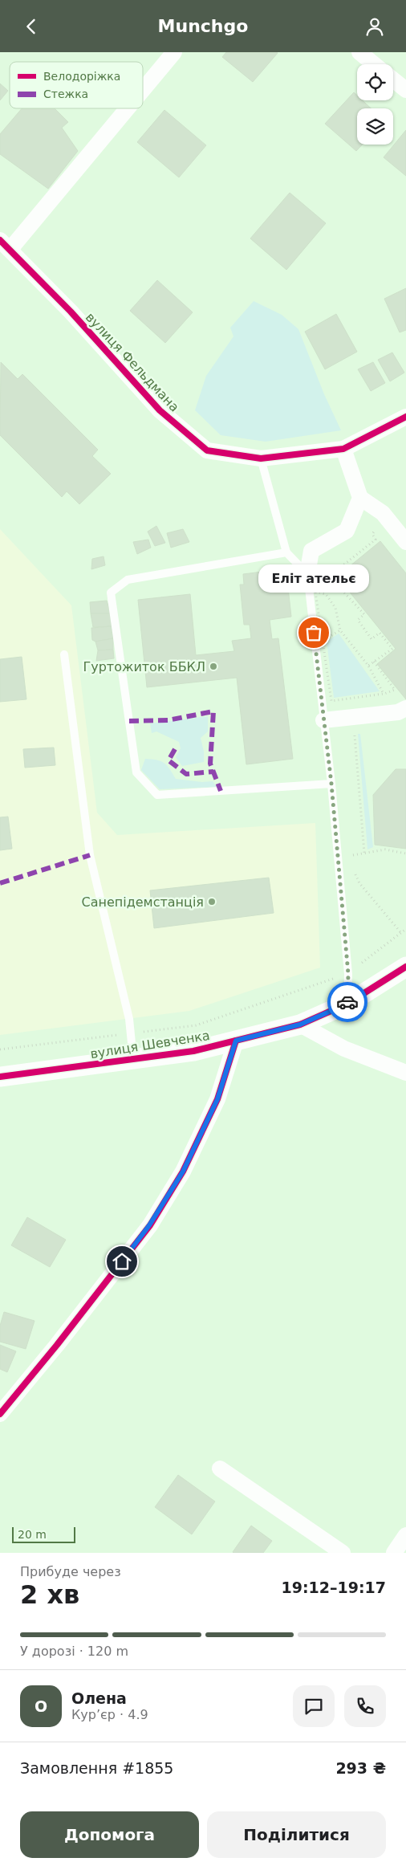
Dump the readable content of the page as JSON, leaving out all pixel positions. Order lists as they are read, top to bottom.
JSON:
{
  "streets": {
    "street": ["вулиця Фельдмана", "вулиця Шевченка"]
  },
  "places": ["Еліт ательє", "Гуртожиток ББКЛ", "Санепідемстанція"],
  "legend": ["Велодоріжка", "Стежка"],
  "scale_bar": "20 m",
  "page": {
    "header": "Munchgo",
    "bubble": "Еліт ательє",
    "scale": "20 m",
    "heading": ["2 хв", "Прибуде через", "19:12–19:17"],
    "panel": [
      "Олена",
      "Кур’єр · 4.9",
      "Замовлення #1855",
      "293 ₴"
    ],
    "bar": "У дорозі · 120 m",
    "round": "О",
    "buttons": ["Допомога", "Поділитися"]
  }
}
